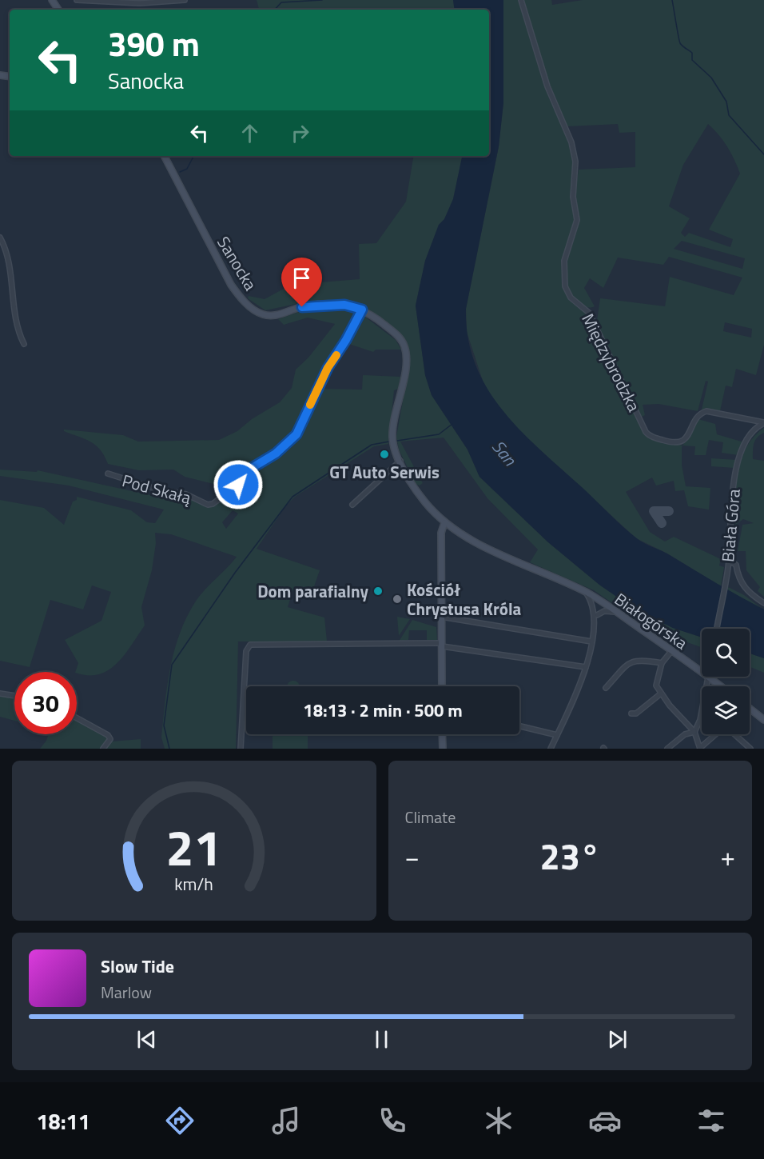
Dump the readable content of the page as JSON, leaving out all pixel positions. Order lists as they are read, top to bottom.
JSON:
{
  "streets": {
    "street": [
      "Sanocka",
      "Międzybrodzka",
      "Pod Skałą",
      "Biała Góra",
      "Białogórska"
    ]
  },
  "crossings": [
    ["Sanocka", "Pod Skałą"],
    ["Sanocka", "Białogórska"],
    ["Międzybrodzka", "Biała Góra"],
    ["Pod Skałą", "Białogórska"]
  ],
  "water": ["San"],
  "places": ["GT Auto Serwis", "Dom parafialny", "Kościół Chrystusa Króla"],
  "page": {
    "turn": ["390 m", "Sanocka"],
    "limit": "30",
    "trip": "18:13 · 2 min · 500 m",
    "tile": "Climate",
    "heat": ["−", "23°", "+"],
    "song": ["Slow Tide", "Marlow"],
    "tabs": "18:11",
    "gauge": ["21", "km/h"]
  }
}
